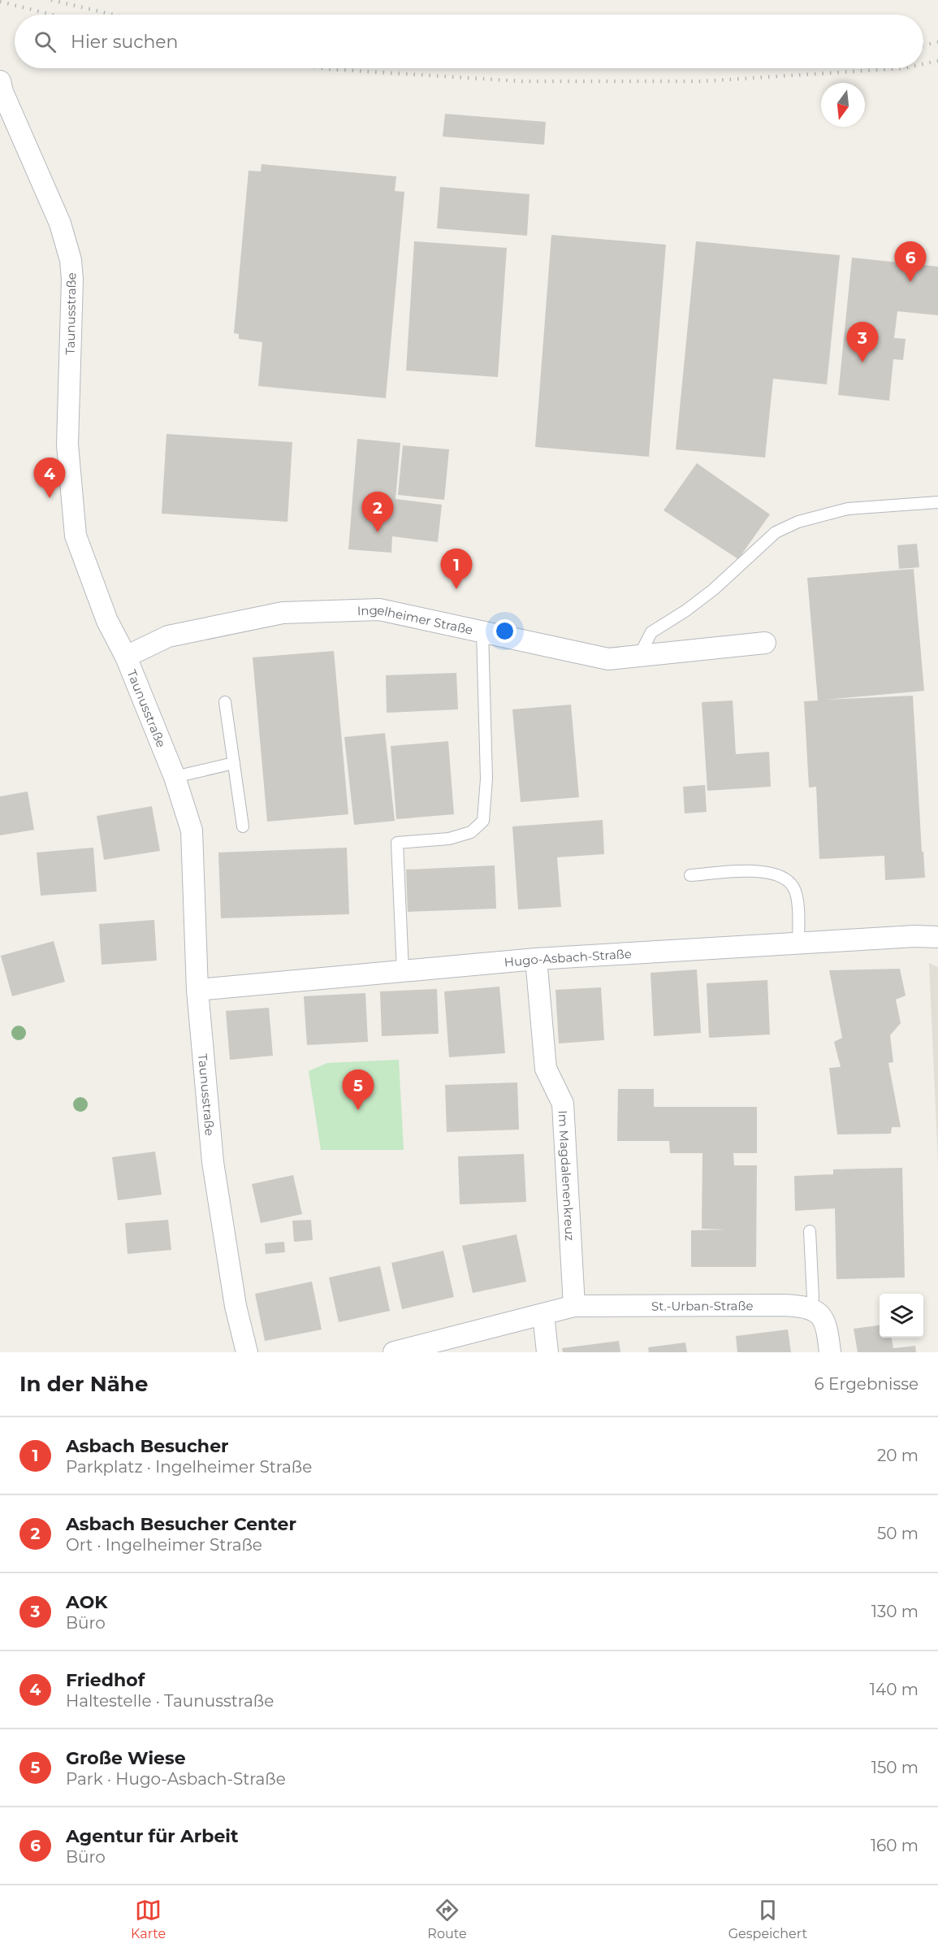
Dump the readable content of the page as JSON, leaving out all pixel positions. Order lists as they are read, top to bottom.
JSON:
{
  "streets": {
    "street": [
      "Taunusstraße",
      "Ingelheimer Straße",
      "Hugo-Asbach-Straße",
      "Im Magdalenenkreuz",
      "St.-Urban-Straße"
    ]
  },
  "crossings": [
    ["Taunusstraße", "Ingelheimer Straße"],
    ["Taunusstraße", "Hugo-Asbach-Straße"],
    ["Hugo-Asbach-Straße", "Im Magdalenenkreuz"],
    ["Im Magdalenenkreuz", "St.-Urban-Straße"]
  ],
  "north": "bottom",
  "page": {
    "search": "Hier suchen",
    "pins": [
      "6",
      "3",
      "4",
      "2",
      "1",
      "5"
    ],
    "heading": ["In der Nähe", "6 Ergebnisse"],
    "list": [
      {
        "mark": "1",
        "name": "Asbach Besucher",
        "note": "Parkplatz · Ingelheimer Straße",
        "value": "20 m"
      },
      {
        "mark": "2",
        "name": "Asbach Besucher Center",
        "note": "Ort · Ingelheimer Straße",
        "value": "50 m"
      },
      {
        "mark": "3",
        "name": "AOK",
        "note": "Büro",
        "value": "130 m"
      },
      {
        "mark": "4",
        "name": "Friedhof",
        "note": "Haltestelle · Taunusstraße",
        "value": "140 m"
      },
      {
        "mark": "5",
        "name": "Große Wiese",
        "note": "Park · Hugo-Asbach-Straße",
        "value": "150 m"
      },
      {
        "mark": "6",
        "name": "Agentur für Arbeit",
        "note": "Büro",
        "value": "160 m"
      }
    ],
    "nav": ["Karte", "Route", "Gespeichert"]
  }
}
